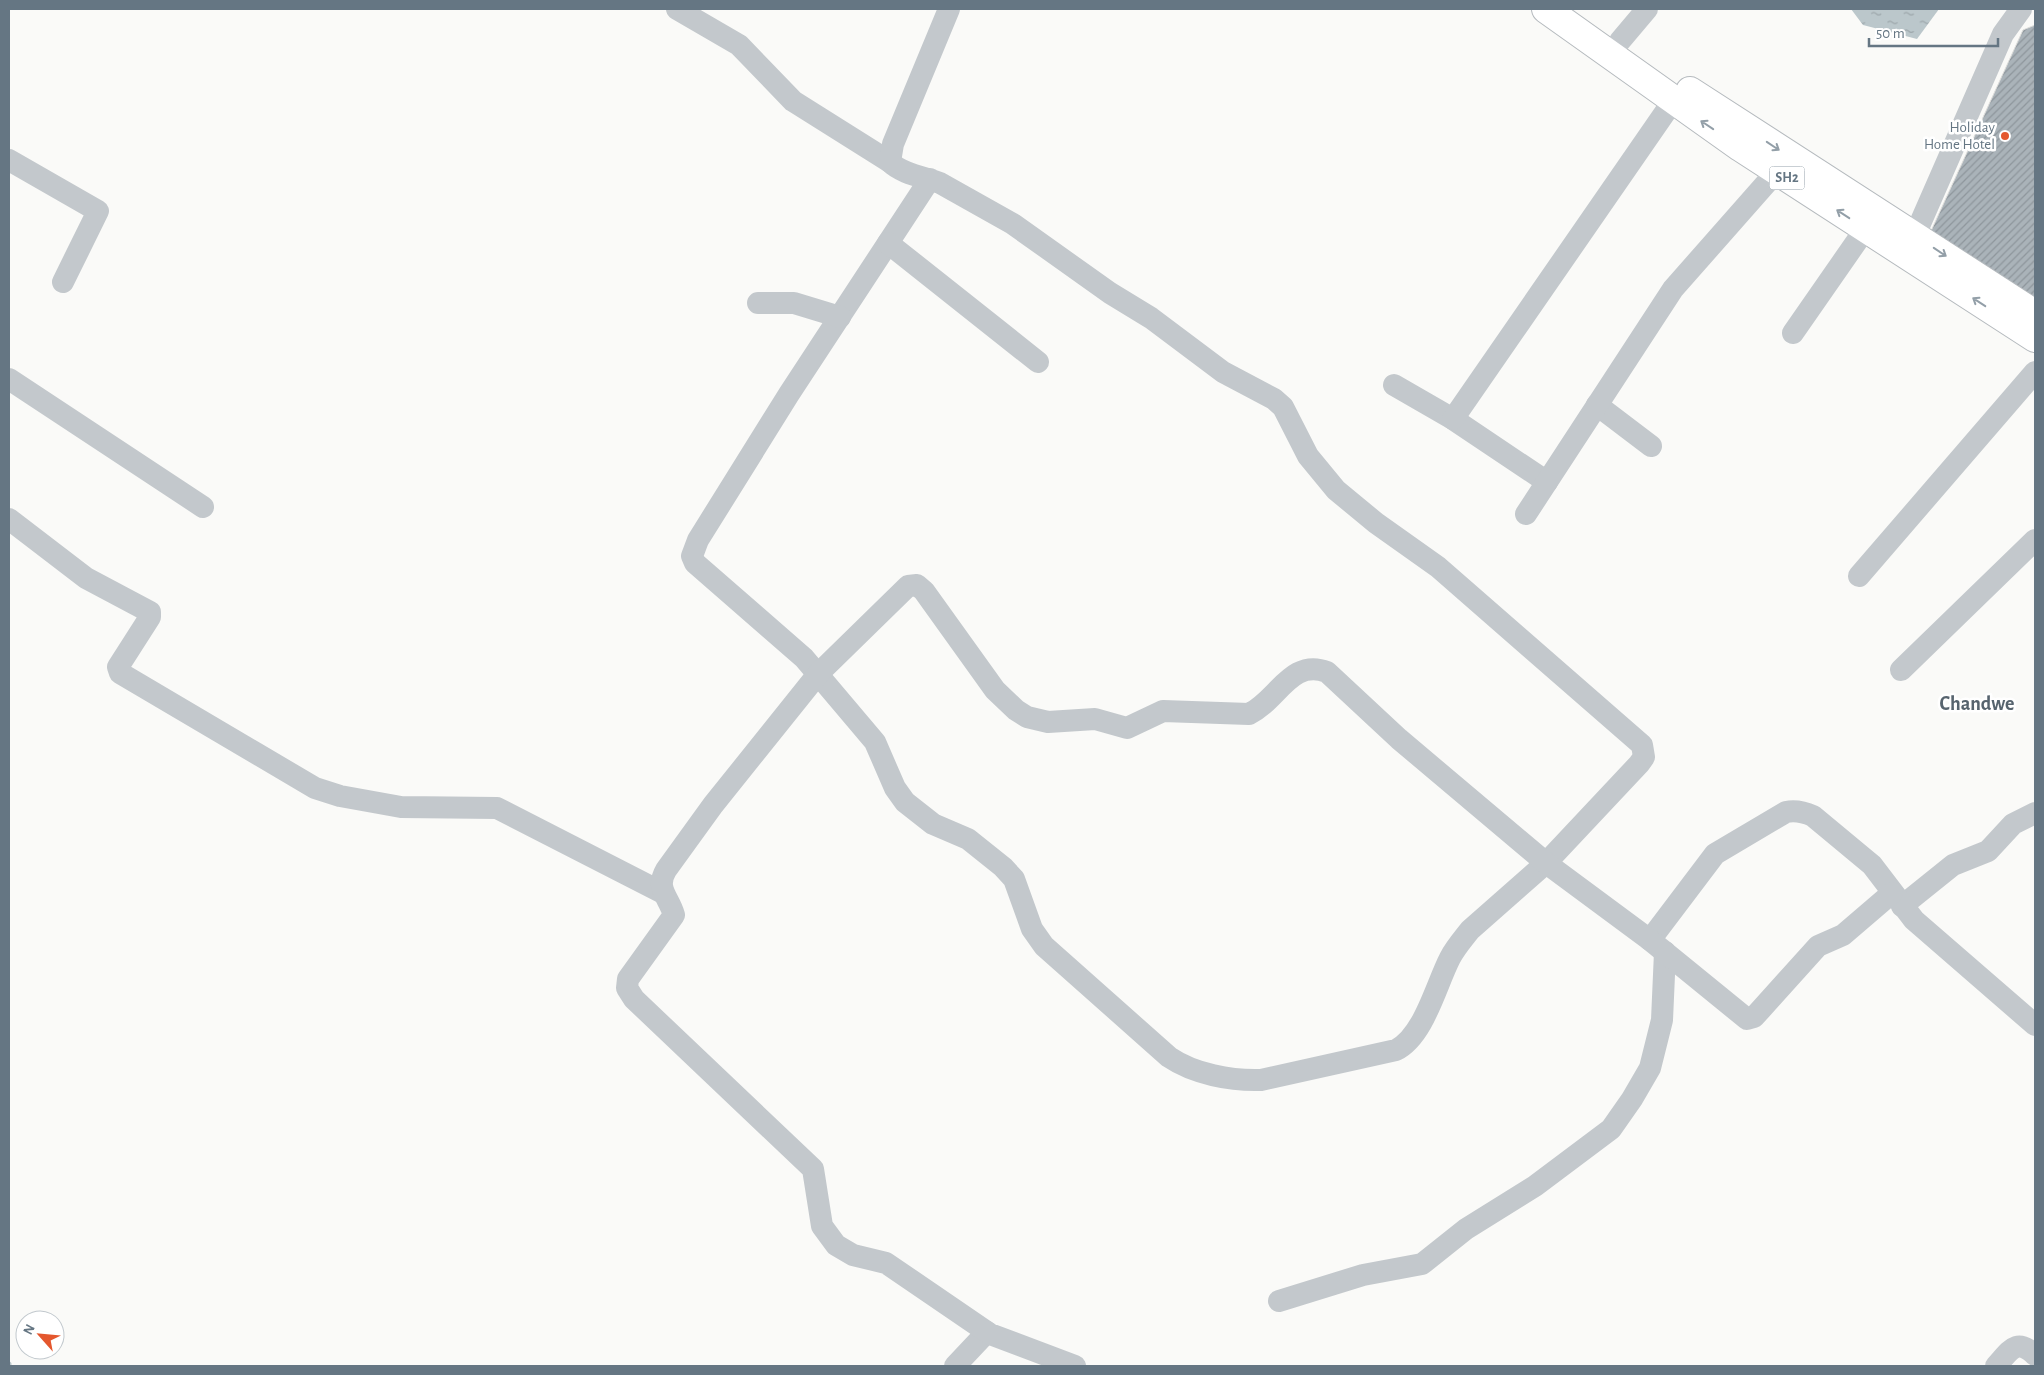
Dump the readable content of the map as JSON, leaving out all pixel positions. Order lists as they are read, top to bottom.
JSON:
{
  "streets": {
    "main road": ["SH2"]
  },
  "districts": ["Chandwe"],
  "places": ["Holiday Home Hotel"],
  "scale_bar": "50 m",
  "north": "top left"
}
